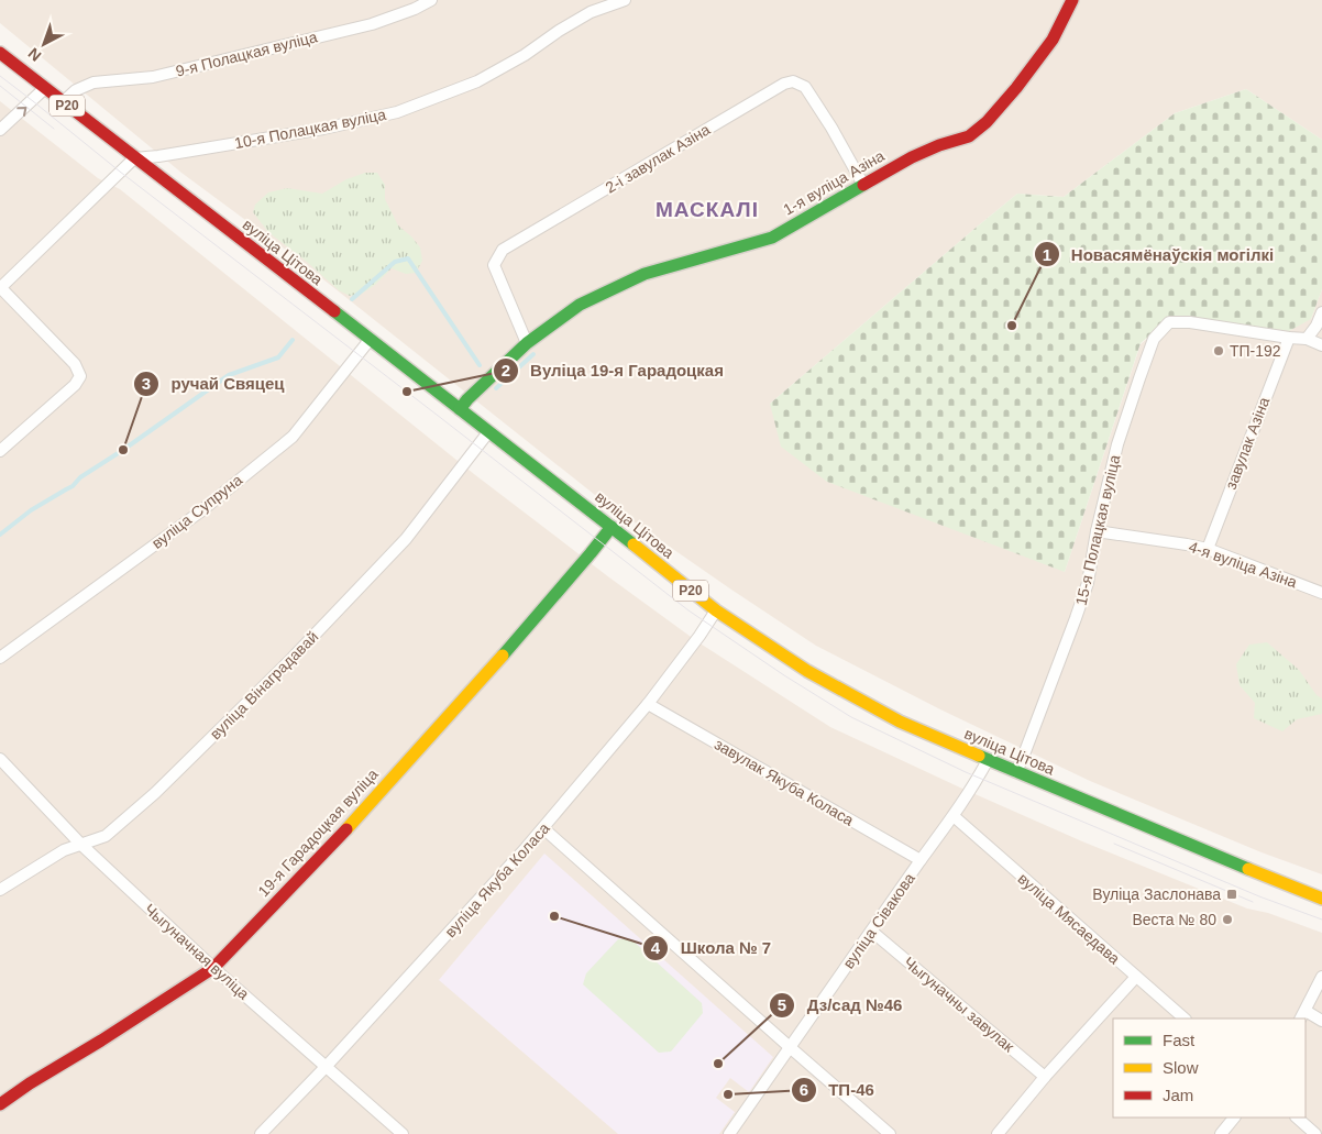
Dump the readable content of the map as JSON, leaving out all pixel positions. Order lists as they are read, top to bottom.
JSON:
{
  "streets": {
    "street": [
      "9-я Полацкая вуліца",
      "Р20",
      "10-я Полацкая вуліца",
      "2-і завулак Азіна",
      "1-я вуліца Азіна",
      "вуліца Цітова",
      "завулак Азіна",
      "вуліца Супруна",
      "15-я Полацкая вуліца",
      "4-я вуліца Азіна",
      "вуліца Вінаградавай",
      "завулак Якуба Коласа",
      "19-я Гарадоцкая вуліца",
      "вуліца Якуба Коласа",
      "вуліца Мясаедава",
      "вуліца Сівакова",
      "Чыгуначная вуліца",
      "Чыгуначны завулак"
    ]
  },
  "crossings": [
    ["9-я Полацкая вуліца", "вуліца Цітова"],
    ["10-я Полацкая вуліца", "вуліца Цітова"],
    ["2-і завулак Азіна", "1-я вуліца Азіна"],
    ["1-я вуліца Азіна", "вуліца Цітова"],
    ["вуліца Цітова", "вуліца Супруна"],
    ["вуліца Цітова", "15-я Полацкая вуліца"],
    ["вуліца Цітова", "вуліца Вінаградавай"],
    ["вуліца Цітова", "19-я Гарадоцкая вуліца"],
    ["вуліца Цітова", "вуліца Якуба Коласа"],
    ["вуліца Цітова", "вуліца Сівакова"],
    ["завулак Азіна", "15-я Полацкая вуліца"],
    ["завулак Азіна", "4-я вуліца Азіна"],
    ["15-я Полацкая вуліца", "4-я вуліца Азіна"],
    ["вуліца Вінаградавай", "Чыгуначная вуліца"],
    ["завулак Якуба Коласа", "вуліца Якуба Коласа"],
    ["завулак Якуба Коласа", "вуліца Сівакова"],
    ["19-я Гарадоцкая вуліца", "Чыгуначная вуліца"],
    ["вуліца Якуба Коласа", "Чыгуначная вуліца"],
    ["вуліца Мясаедава", "вуліца Сівакова"],
    ["вуліца Сівакова", "Чыгуначны завулак"]
  ],
  "districts": ["МАСКАЛІ"],
  "places": {
    "other": [
      "Новасямёнаўскія могілкі",
      "ТП-192",
      "Вуліца 19-я Гарадоцкая",
      "ручай Свяцец",
      "Школа № 7",
      "Веста № 80",
      "Дз/сад №46",
      "ТП-46"
    ],
    "transit": ["Вуліца Заслонава"]
  },
  "legend": ["Fast", "Slow", "Jam"],
  "north": "bottom left"
}
